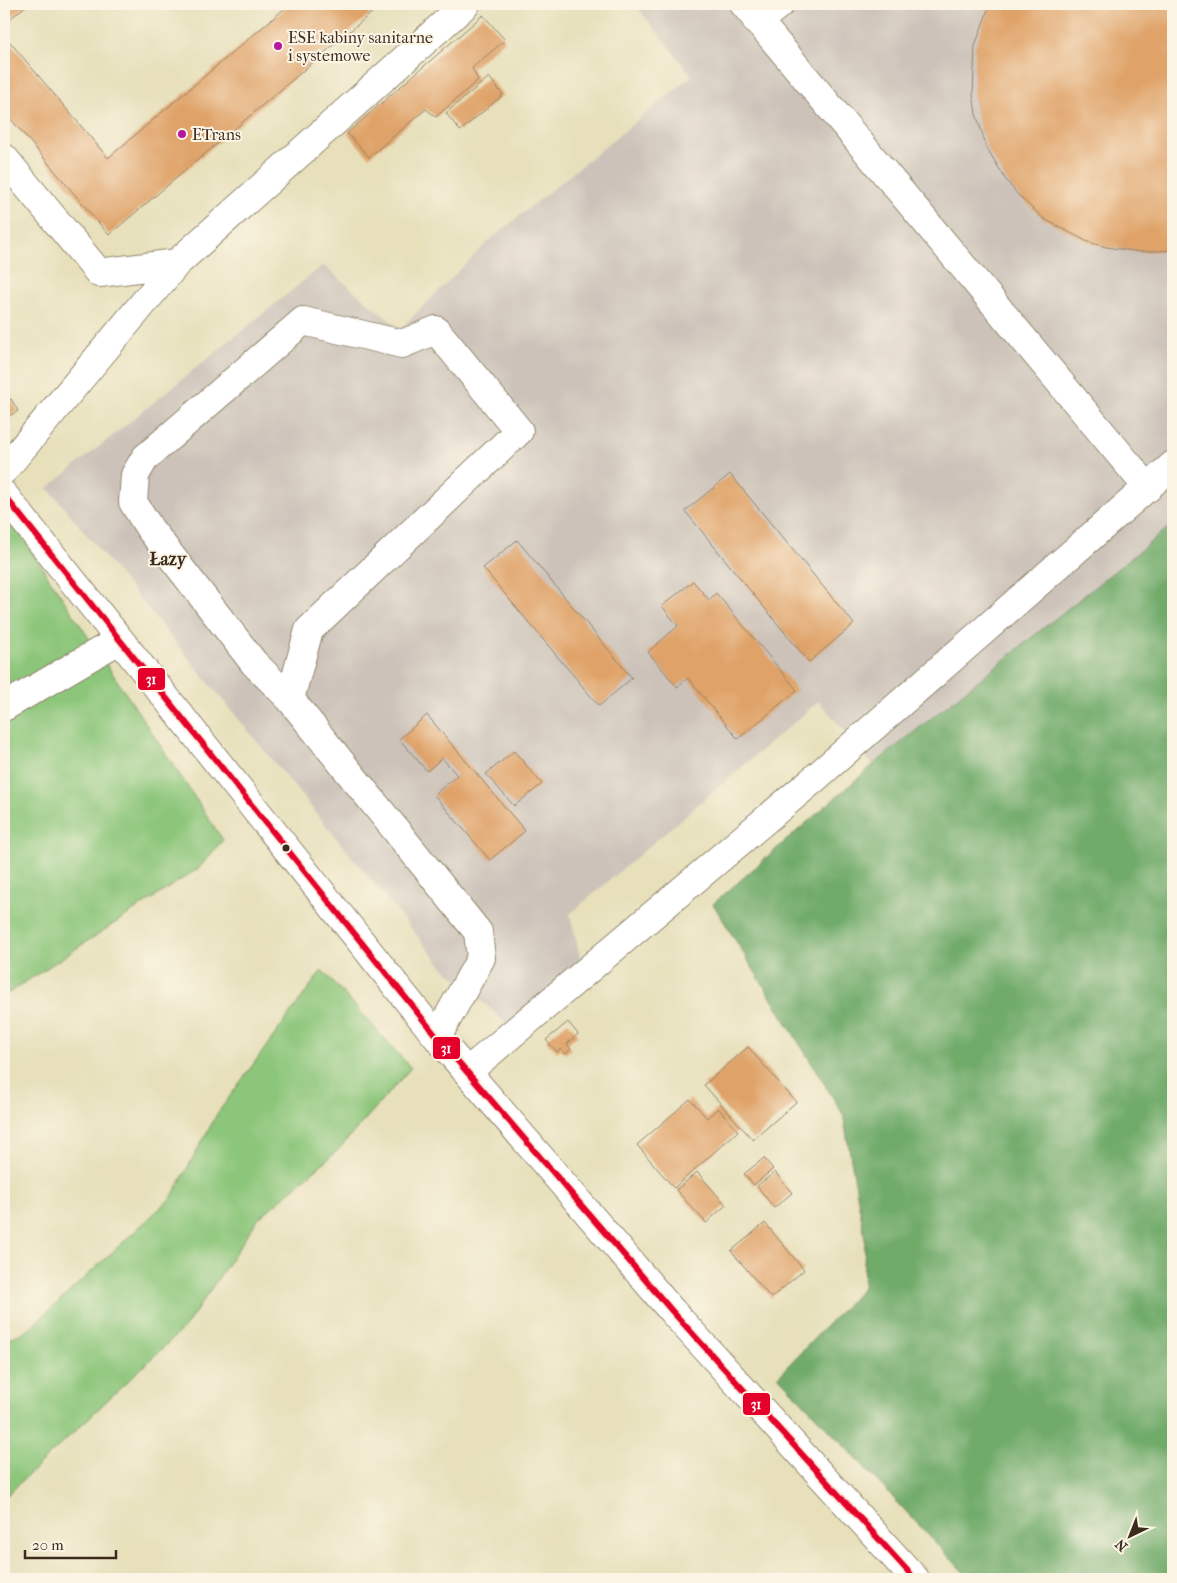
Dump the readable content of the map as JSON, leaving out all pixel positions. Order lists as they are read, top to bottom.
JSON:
{
  "districts": ["Łazy"],
  "places": ["ESE kabiny sanitarne i systemowe", "ETrans"],
  "lines": ["transit line 31"],
  "scale_bar": "20 m",
  "north": "bottom left"
}
